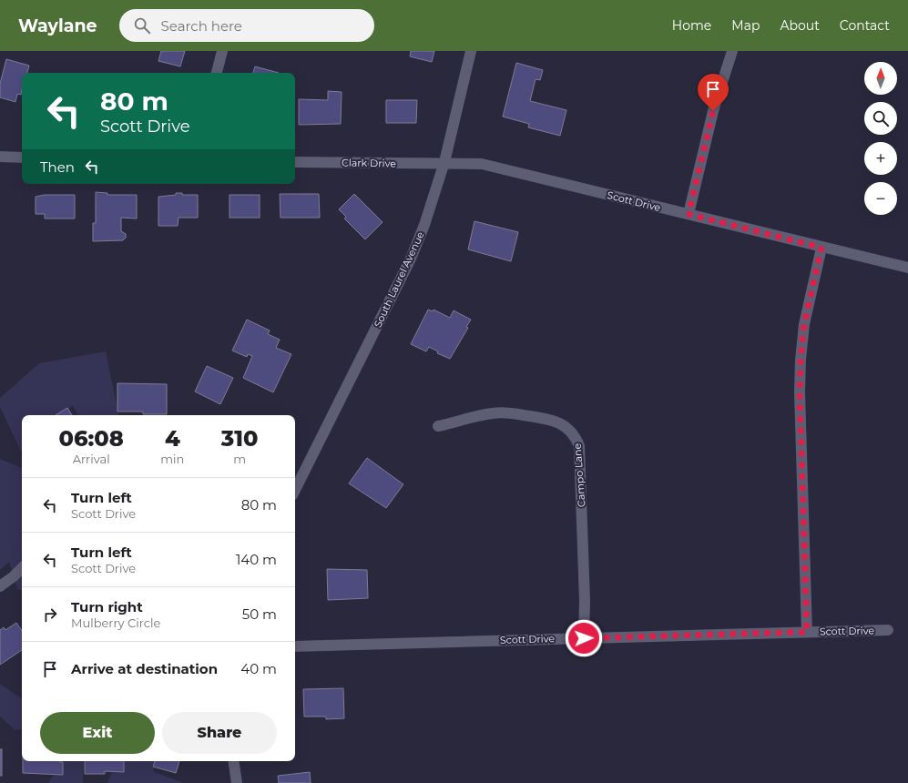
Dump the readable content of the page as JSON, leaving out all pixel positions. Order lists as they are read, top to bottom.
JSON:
{
  "streets": {
    "street": [
      "Clark Drive",
      "Scott Drive",
      "South Laurel Avenue",
      "Campo Lane"
    ]
  },
  "crossings": [
    ["Clark Drive", "Scott Drive"],
    ["Clark Drive", "South Laurel Avenue"],
    ["Scott Drive", "South Laurel Avenue"],
    ["Scott Drive", "Campo Lane"]
  ],
  "north": "top",
  "page": {
    "header": "Waylane",
    "search": "Search here",
    "nav": [
      "Home",
      "Map",
      "About",
      "Contact"
    ],
    "map_buttons": ["+", "−"],
    "turn": ["80 m", "Scott Drive"],
    "then": "Then",
    "eta": [
      "06:08",
      "Arrival",
      "4",
      "min",
      "310",
      "m"
    ],
    "list": [
      {
        "name": "Turn left",
        "note": "Scott Drive",
        "value": "80 m"
      },
      {
        "name": "Turn left",
        "note": "Scott Drive",
        "value": "140 m"
      },
      {
        "name": "Turn right",
        "note": "Mulberry Circle",
        "value": "50 m"
      },
      {
        "name": "Arrive at destination",
        "value": "40 m"
      }
    ],
    "buttons": ["Exit", "Share"]
  }
}
